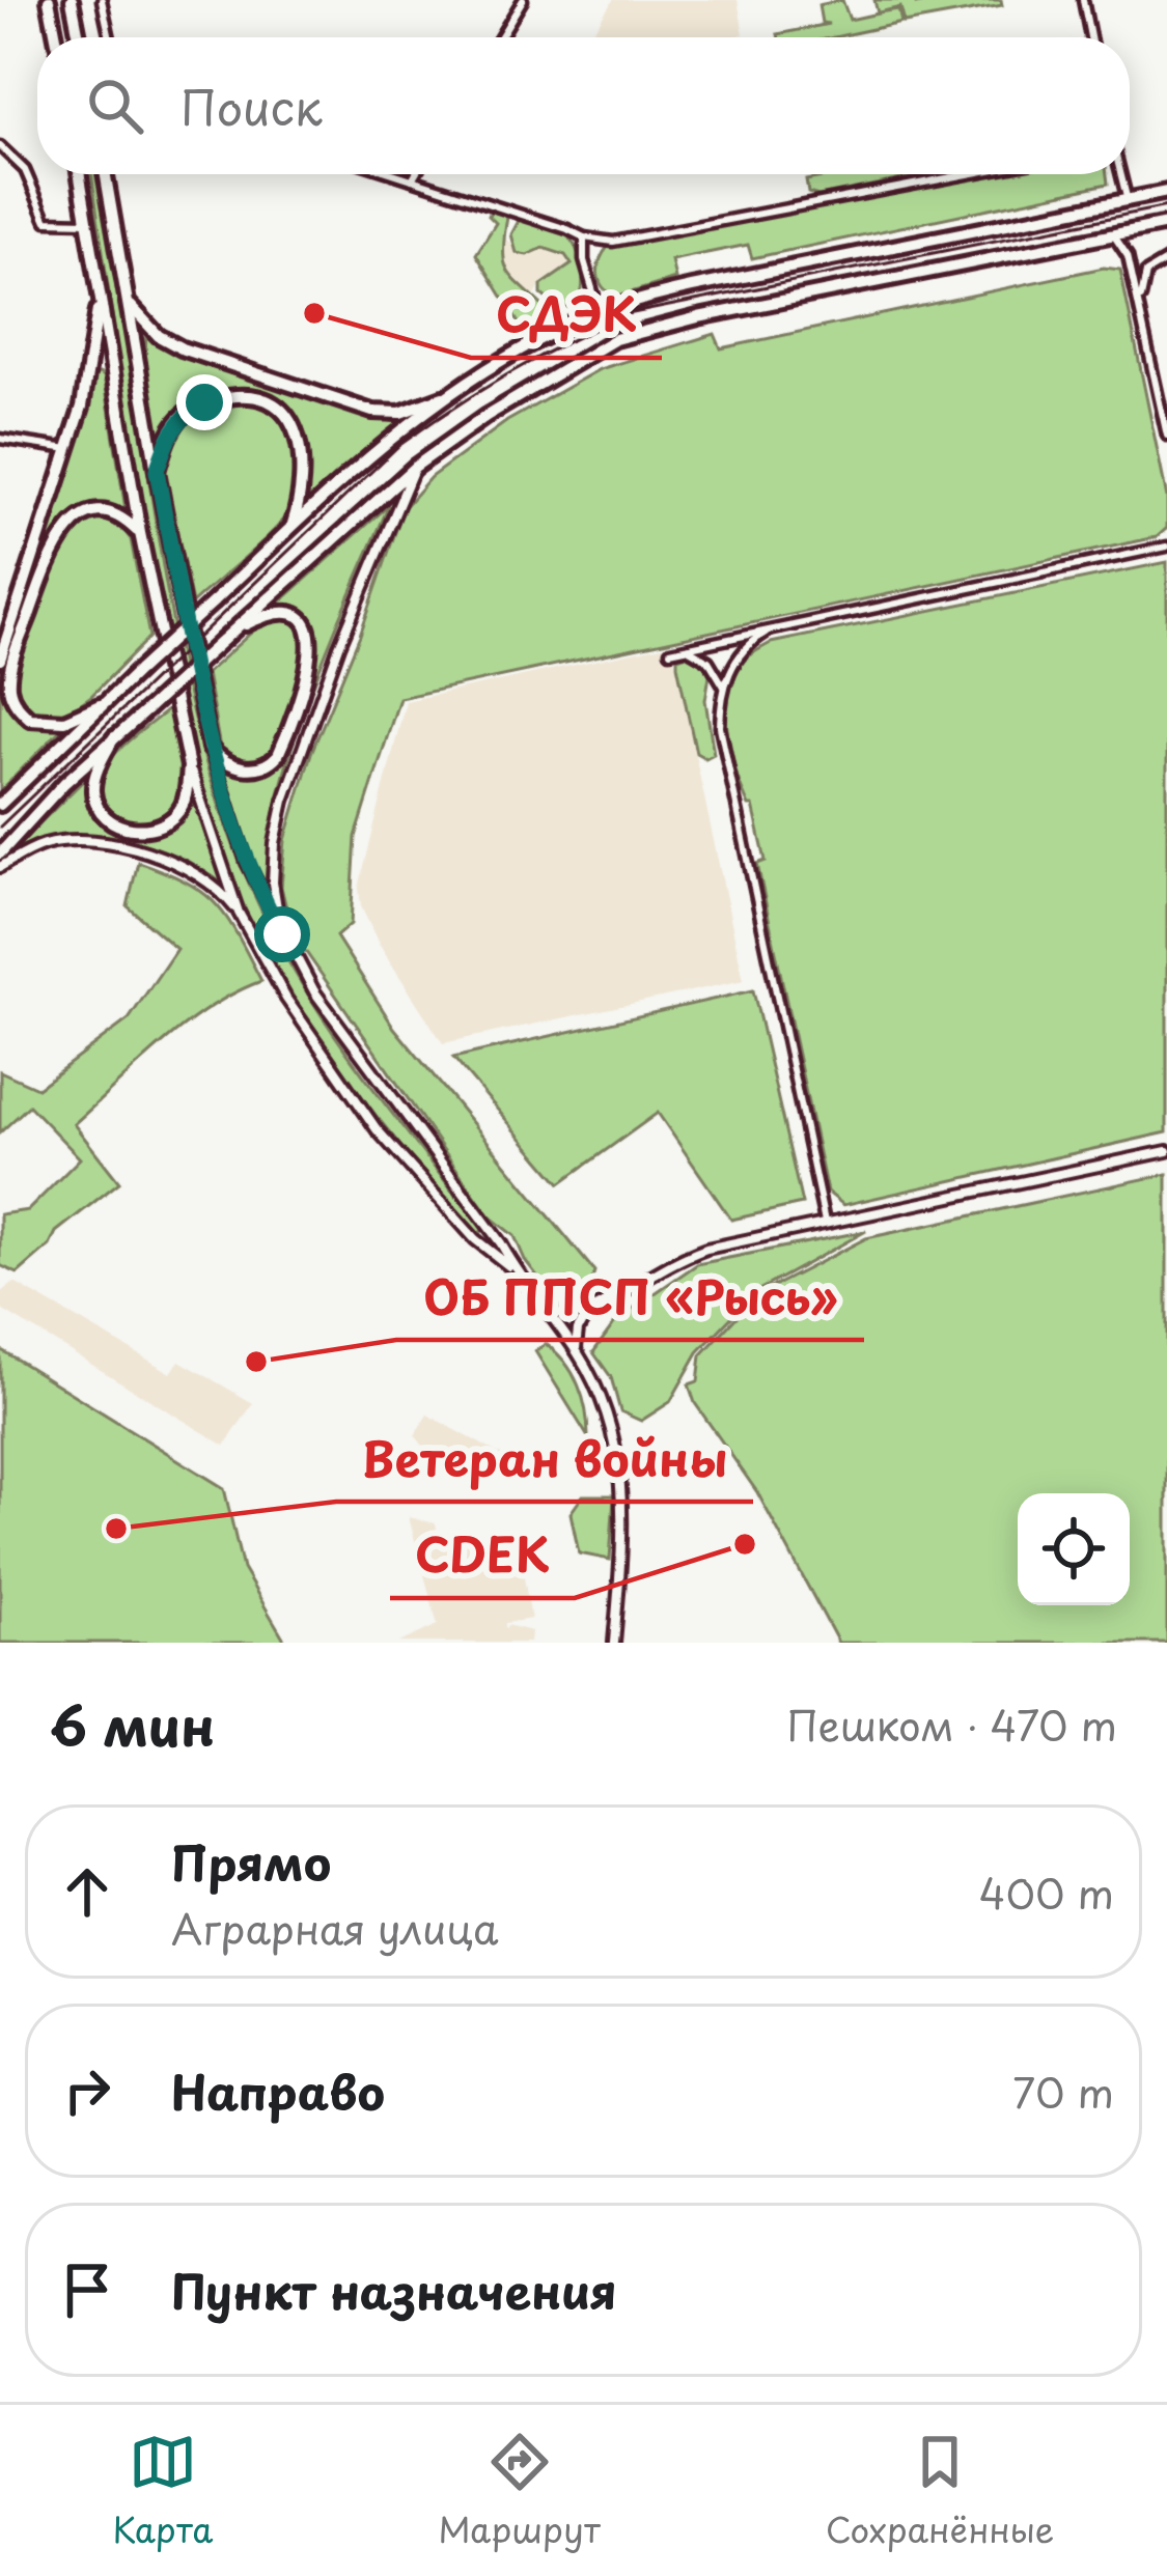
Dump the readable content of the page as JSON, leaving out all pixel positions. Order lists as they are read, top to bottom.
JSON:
{
  "places": [
    "СДЭК",
    "ОБ ППСП «Рысь»",
    "Ветеран войны",
    "CDEK"
  ],
  "page": {
    "search": "Поиск",
    "heading": ["6 мин", "Пешком · 470 m"],
    "list": [
      ["Прямо", "Аграрная улица", "400 m"],
      ["Направо", "70 m"],
      "Пункт назначения"
    ],
    "nav": ["Карта", "Маршрут", "Сохранённые"]
  }
}
